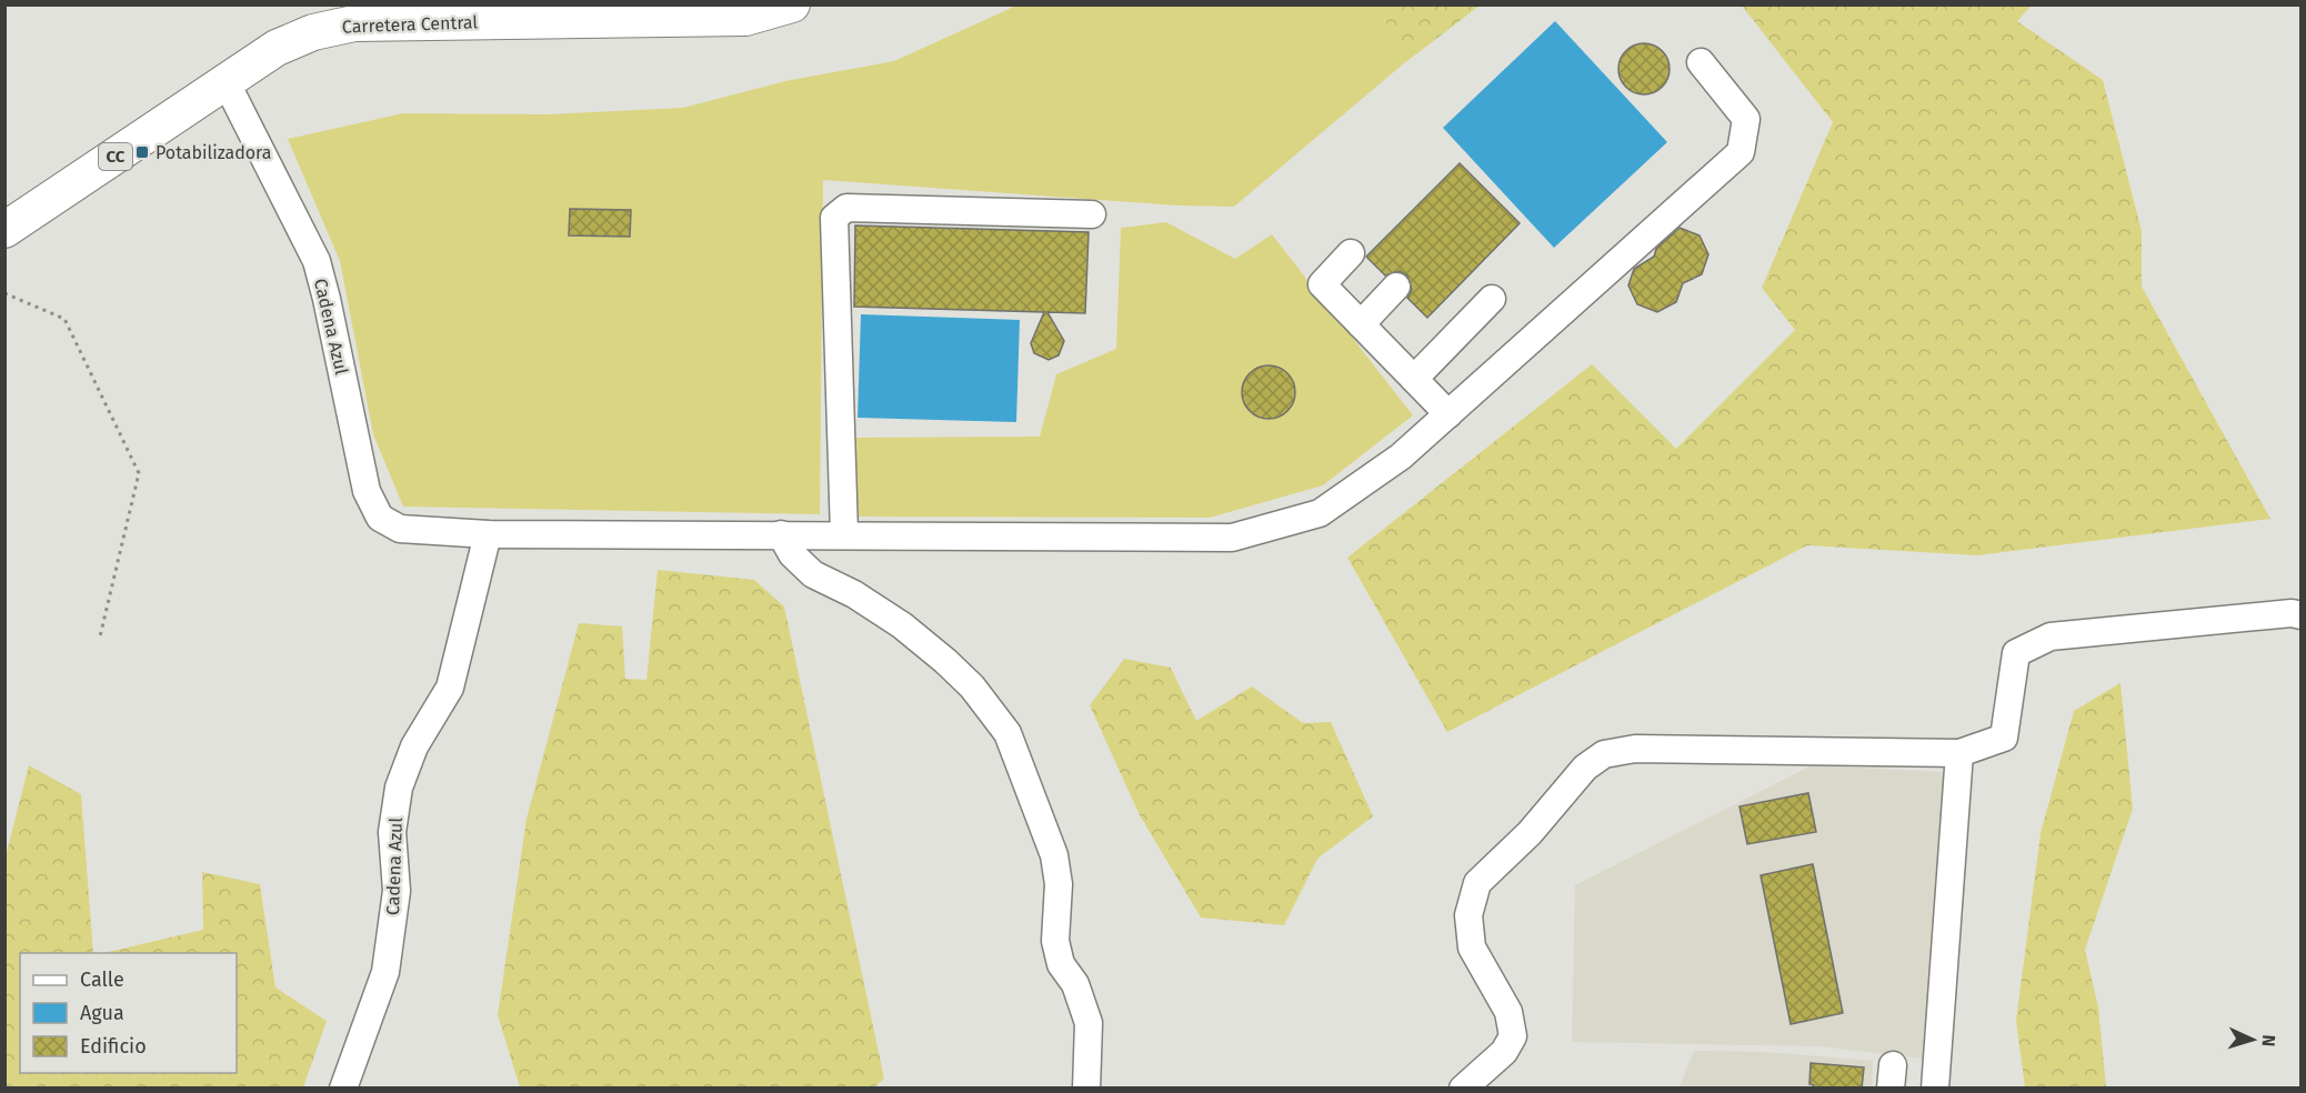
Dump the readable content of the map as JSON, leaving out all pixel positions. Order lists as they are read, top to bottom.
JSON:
{
  "streets": {
    "main road": ["Carretera Central", "CC"],
    "street": ["Cadena Azul"]
  },
  "crossings": [
    ["Carretera Central", "Cadena Azul"]
  ],
  "places": {
    "transit": ["Potabilizadora"]
  },
  "legend": ["Calle", "Agua", "Edificio"],
  "north": "right"
}
